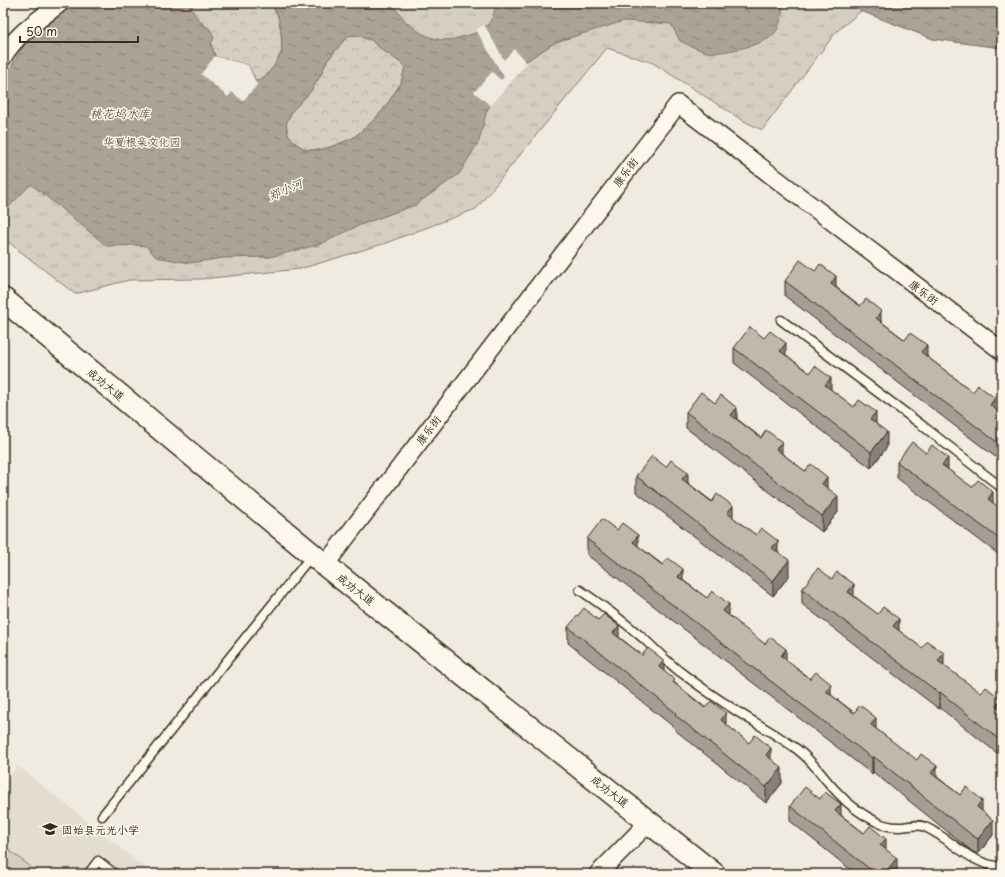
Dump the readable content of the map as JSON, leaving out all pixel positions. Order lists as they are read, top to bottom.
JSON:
{
  "streets": {
    "main road": ["成功大道"],
    "street": ["康乐街"]
  },
  "crossings": [
    ["康乐街", "成功大道"]
  ],
  "water": ["桃花坞水库", "郑小河"],
  "parks": ["华夏根亲文化园"],
  "places": {
    "school or university": ["固始县元光小学"]
  },
  "scale_bar": "50 m"
}
